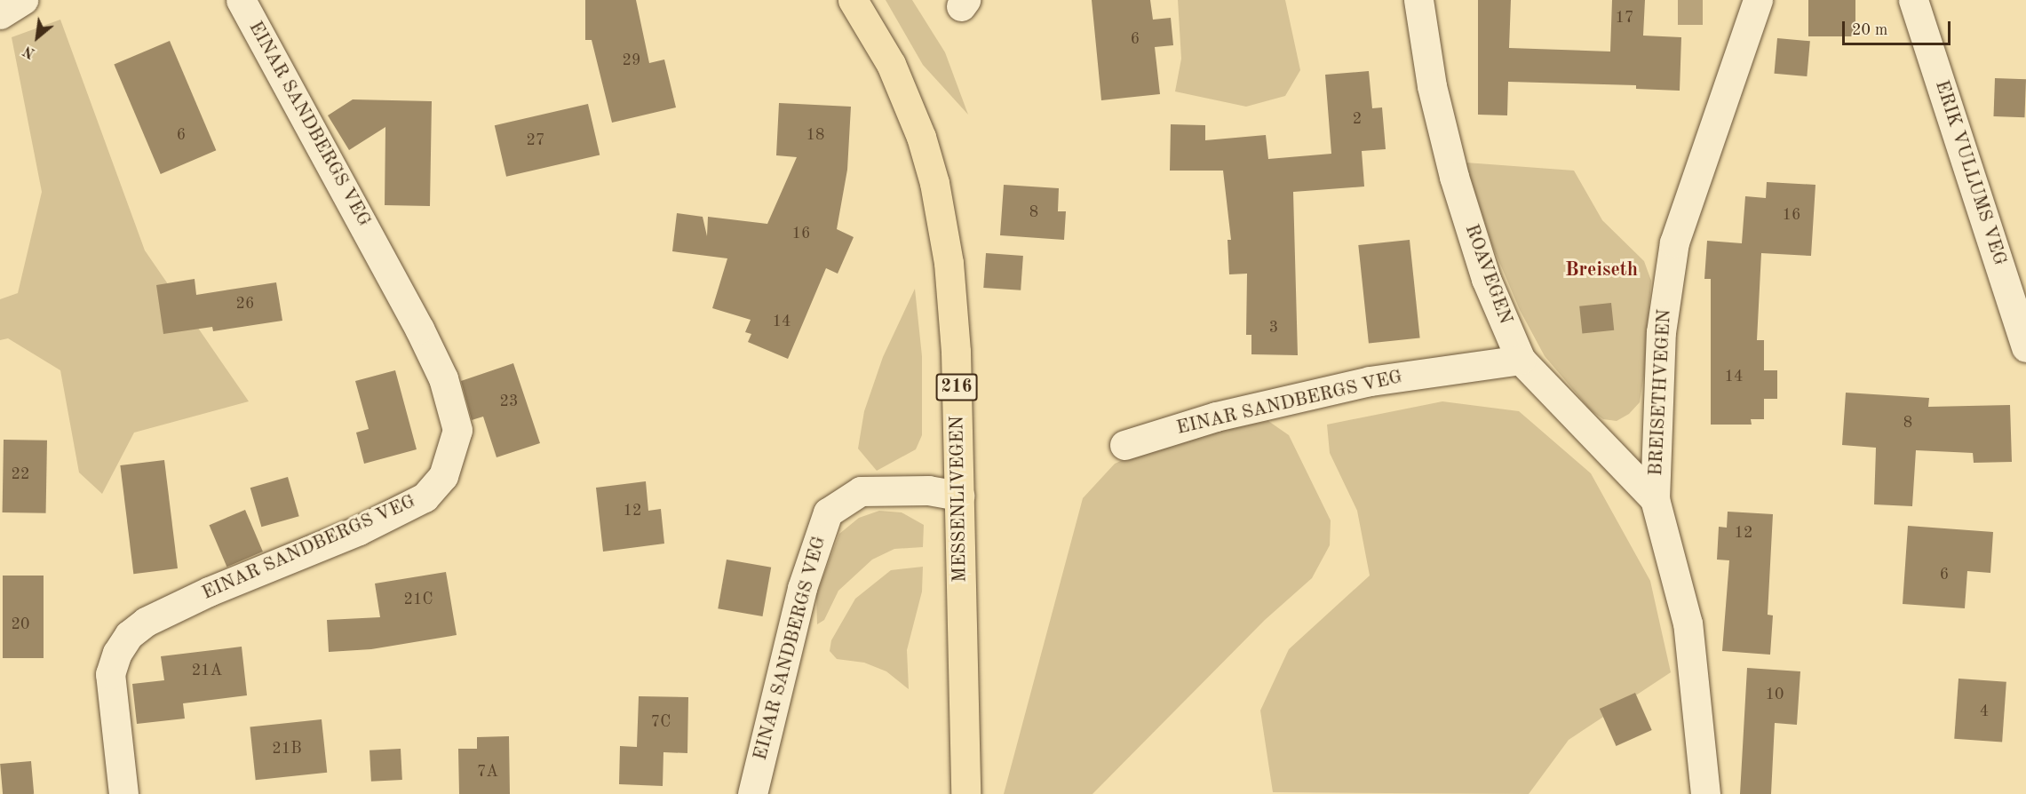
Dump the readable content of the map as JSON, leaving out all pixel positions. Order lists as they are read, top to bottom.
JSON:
{
  "streets": {
    "main road": ["216", "MESSENLIVEGEN"],
    "street": [
      "EINAR SANDBERGS VEG",
      "ERIK VULLUMS VEG",
      "ROAVEGEN",
      "BREISETHVEGEN"
    ]
  },
  "crossings": [
    ["EINAR SANDBERGS VEG", "ROAVEGEN"],
    ["EINAR SANDBERGS VEG", "MESSENLIVEGEN"],
    ["ROAVEGEN", "BREISETHVEGEN"]
  ],
  "districts": ["Breiseth"],
  "house_numbers": [
    "17",
    "6",
    "29",
    "2",
    "6",
    "18",
    "27",
    "8",
    "16",
    "16",
    "26",
    "14",
    "3",
    "14",
    "23",
    "8",
    "22",
    "12",
    "12",
    "6",
    "21C",
    "20",
    "21A",
    "10",
    "4",
    "7C",
    "21B",
    "7A"
  ],
  "scale_bar": "20 m",
  "north": "bottom left"
}
